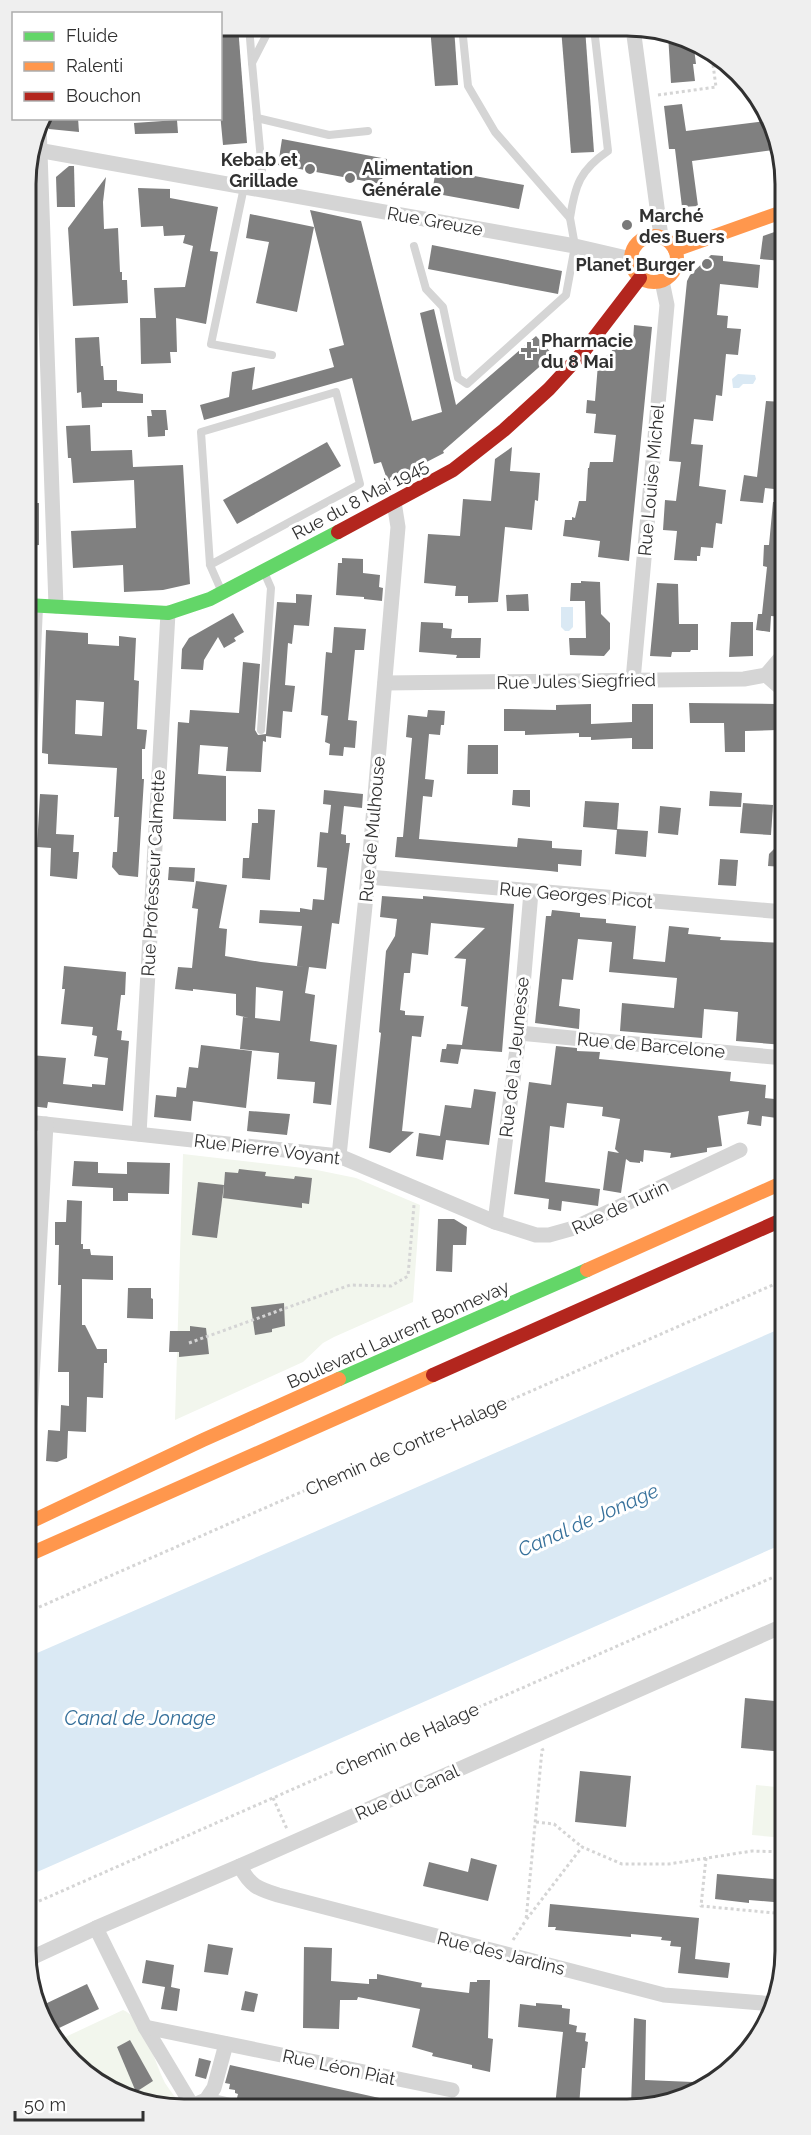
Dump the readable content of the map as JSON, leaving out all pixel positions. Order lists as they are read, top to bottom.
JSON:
{
  "streets": {
    "main road": ["Rue du 8 Mai 1945", "Boulevard Laurent Bonnevay"],
    "street": [
      "Rue Greuze",
      "Rue Louise Michel",
      "Rue Jules Siegfried",
      "Rue de Mulhouse",
      "Rue Professeur Calmette",
      "Rue Georges Picot",
      "Rue de Barcelone",
      "Rue de la Jeunesse",
      "Rue Pierre Voyant",
      "Rue de Turin",
      "Rue du Canal",
      "Rue des Jardins",
      "Rue Léon Piat"
    ],
    "path": ["Chemin de Contre-Halage", "Chemin de Halage"]
  },
  "crossings": [
    ["Rue Greuze", "Rue Louise Michel"],
    ["Rue Greuze", "Rue du 8 Mai 1945"],
    ["Rue Louise Michel", "Rue du 8 Mai 1945"],
    ["Rue Louise Michel", "Rue Jules Siegfried"],
    ["Rue du 8 Mai 1945", "Rue de Mulhouse"],
    ["Rue du 8 Mai 1945", "Rue Professeur Calmette"],
    ["Rue Jules Siegfried", "Rue de Mulhouse"],
    ["Rue de Mulhouse", "Rue Georges Picot"],
    ["Rue de Mulhouse", "Rue Pierre Voyant"],
    ["Rue Professeur Calmette", "Rue Pierre Voyant"],
    ["Rue Georges Picot", "Rue de la Jeunesse"],
    ["Rue de Barcelone", "Rue de la Jeunesse"],
    ["Rue de la Jeunesse", "Rue Pierre Voyant"],
    ["Rue de la Jeunesse", "Rue de Turin"],
    ["Rue Pierre Voyant", "Rue de Turin"],
    ["Rue du Canal", "Rue des Jardins"]
  ],
  "water": ["Canal de Jonage"],
  "places": {
    "other": [
      "Kebab et Grillade",
      "Alimentation Générale",
      "Marché des Buers",
      "Planet Burger"
    ],
    "health": ["Pharmacie du 8 Mai"]
  },
  "legend": ["Fluide", "Ralenti", "Bouchon"],
  "scale_bar": "50 m"
}
